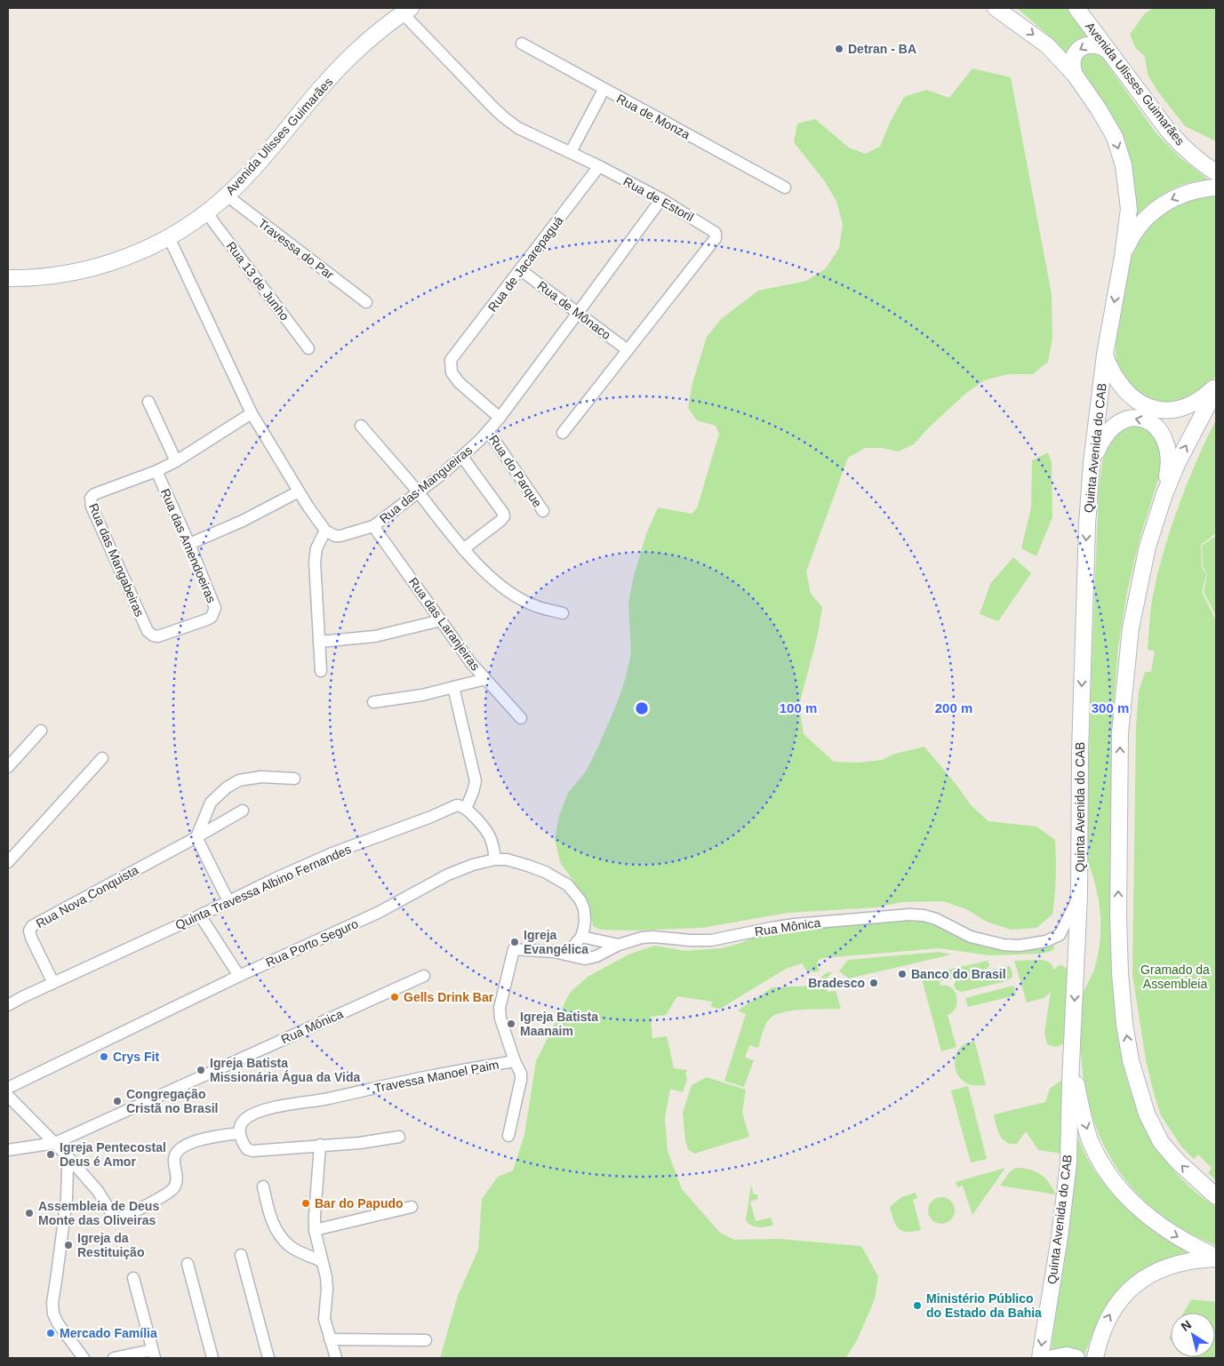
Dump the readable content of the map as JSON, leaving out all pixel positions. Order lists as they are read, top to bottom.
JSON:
{
  "streets": {
    "main road": ["Avenida Ulisses Guimarães", "Quinta Avenida do CAB"],
    "street": [
      "Rua de Monza",
      "Rua de Estoril",
      "Travessa do Par",
      "Rua de Jacarepaguá",
      "Rua 13 de Junho",
      "Rua de Mônaco",
      "Rua do Parque",
      "Rua das Mangueiras",
      "Rua das Amendoeiras",
      "Rua das Mangabeiras",
      "Rua das Laranjeiras",
      "Quinta Travessa Albino Fernandes",
      "Rua Nova Conquista",
      "Rua Mônica",
      "Rua Porto Seguro",
      "Travessa Manoel Paim"
    ]
  },
  "crossings": [
    ["Avenida Ulisses Guimarães", "Rua de Estoril"],
    ["Avenida Ulisses Guimarães", "Travessa do Par"],
    ["Avenida Ulisses Guimarães", "Rua 13 de Junho"],
    ["Rua de Estoril", "Rua de Jacarepaguá"],
    ["Rua de Estoril", "Rua de Mônaco"],
    ["Rua de Estoril", "Rua das Mangueiras"],
    ["Rua de Jacarepaguá", "Rua de Mônaco"],
    ["Rua de Jacarepaguá", "Rua das Mangueiras"],
    ["Rua de Mônaco", "Rua das Mangueiras"],
    ["Quinta Avenida do CAB", "Rua Mônica"],
    ["Rua do Parque", "Rua das Mangueiras"],
    ["Rua das Mangueiras", "Rua das Laranjeiras"],
    ["Rua das Amendoeiras", "Rua das Mangabeiras"],
    ["Quinta Travessa Albino Fernandes", "Rua Nova Conquista"],
    ["Rua Mônica", "Travessa Manoel Paim"]
  ],
  "parks": ["Gramado da Assembleia"],
  "places": [
    "Detran - BA",
    "Igreja Evangélica",
    "Banco do Brasil",
    "Bradesco",
    "Gells Drink Bar",
    "Igreja Batista Maanaim",
    "Crys Fit",
    "Igreja Batista Missionária Água da Vida",
    "Congregação Cristã no Brasil",
    "Igreja Pentecostal Deus é Amor",
    "Bar do Papudo",
    "Assembleia de Deus Monte das Oliveiras",
    "Igreja da Restituição",
    "Ministério Público do Estado da Bahia",
    "Mercado Família"
  ],
  "north": "top left",
  "rings": ["100 m", "200 m", "300 m"]
}
